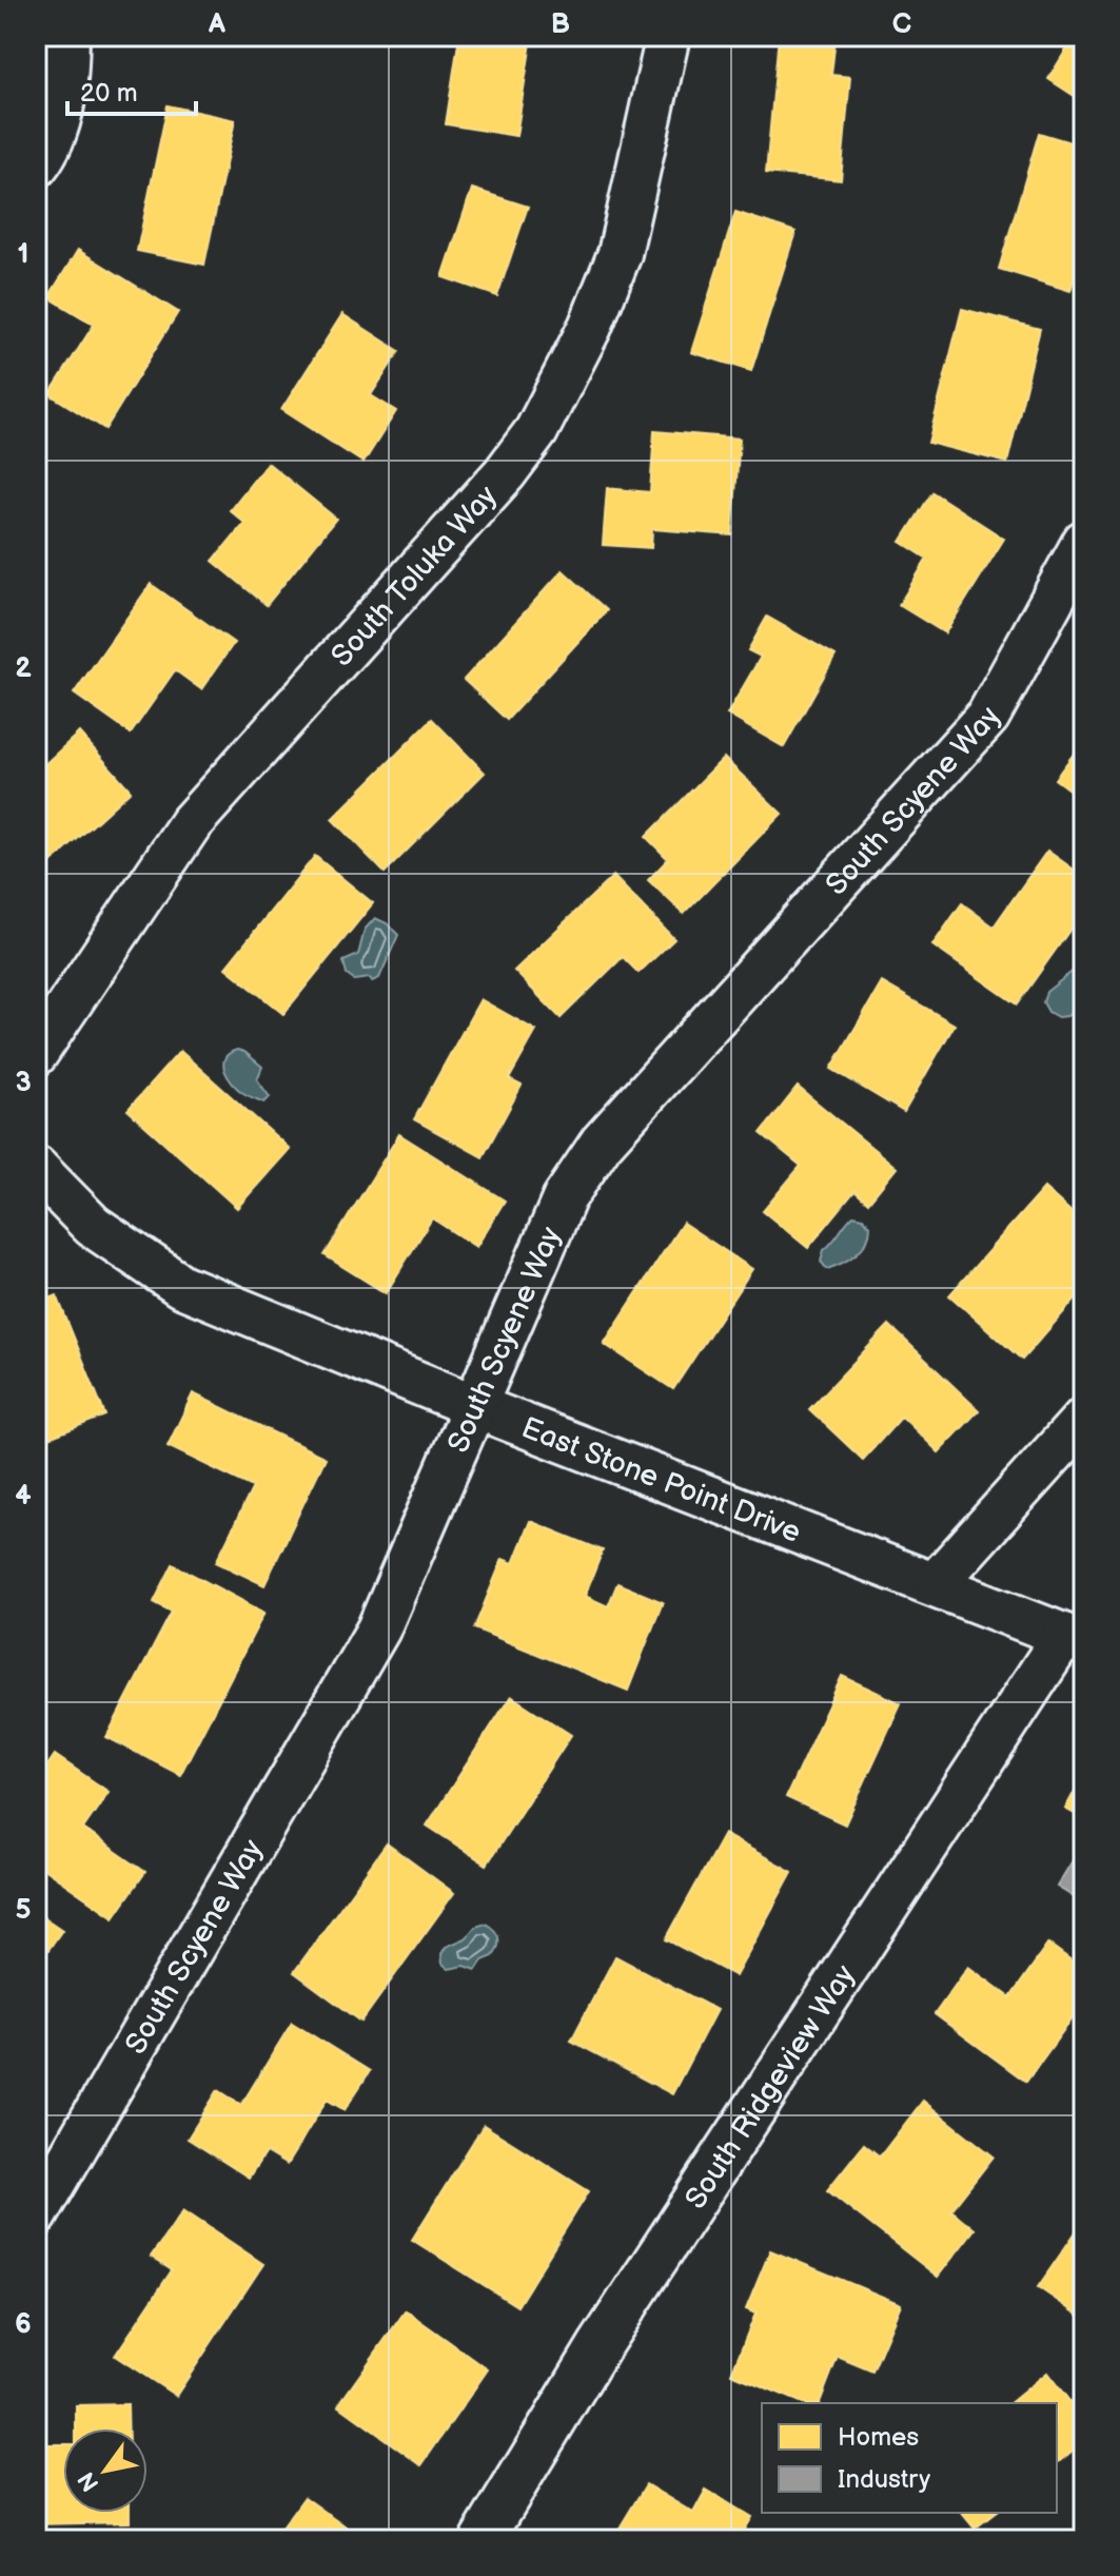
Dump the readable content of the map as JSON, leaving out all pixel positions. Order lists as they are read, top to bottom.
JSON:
{
  "streets": {
    "street": [
      "South Toluka Way",
      "South Scyene Way",
      "East Stone Point Drive",
      "South Ridgeview Way"
    ]
  },
  "crossings": [
    ["South Scyene Way", "East Stone Point Drive"],
    ["East Stone Point Drive", "South Ridgeview Way"]
  ],
  "legend": ["Homes", "Industry"],
  "scale_bar": "20 m",
  "north": "bottom left",
  "grid": {
    "columns": ["A", "B", "C"],
    "rows": [
      "1",
      "2",
      "3",
      "4",
      "5",
      "6"
    ]
  }
}
